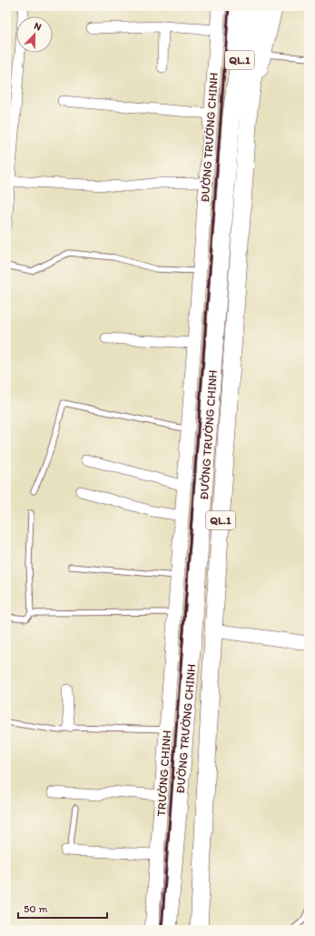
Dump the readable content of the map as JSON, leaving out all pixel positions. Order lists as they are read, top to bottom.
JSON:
{
  "streets": {
    "highway": ["QL.1", "ĐƯỜNG TRƯỜNG CHINH"],
    "street": ["TRƯỜNG CHINH"]
  },
  "crossings": [
    ["ĐƯỜNG TRƯỜNG CHINH", "TRƯỜNG CHINH"]
  ],
  "scale_bar": "50 m",
  "north": "top"
}
